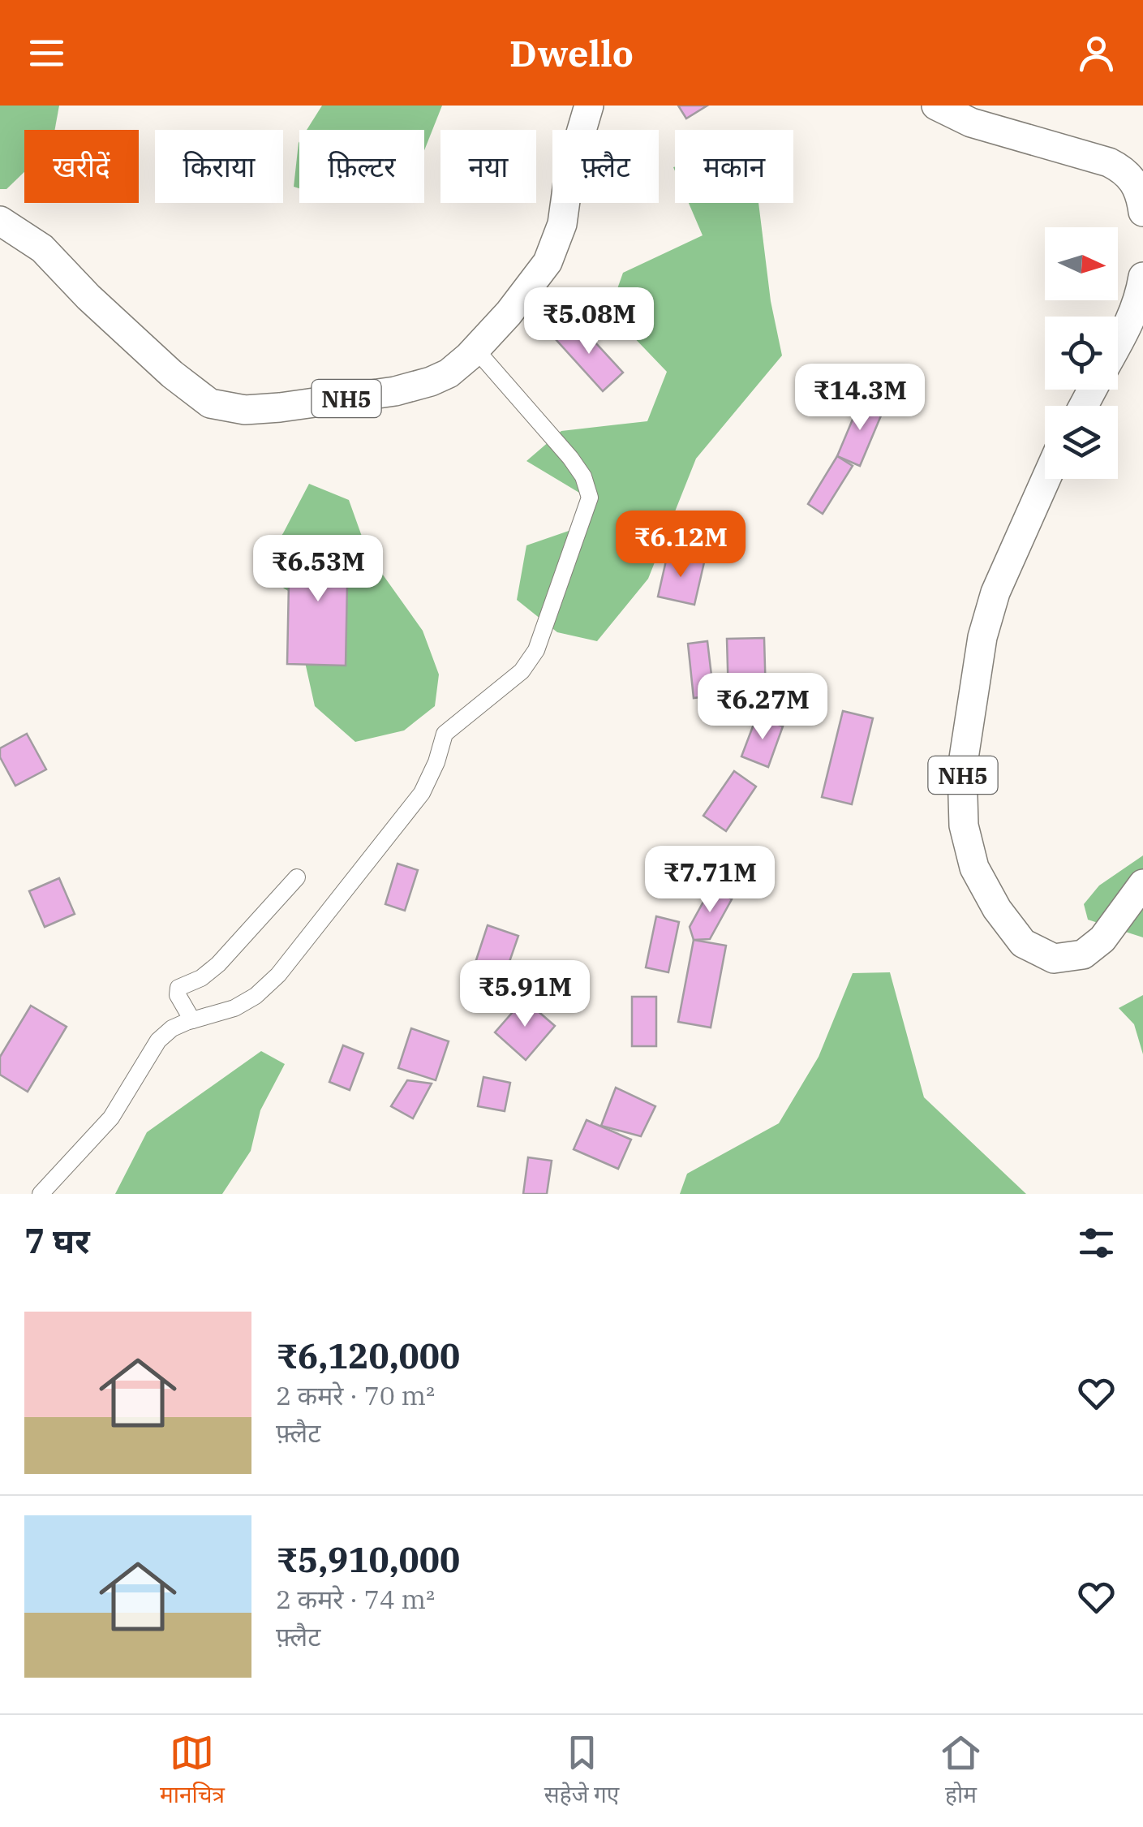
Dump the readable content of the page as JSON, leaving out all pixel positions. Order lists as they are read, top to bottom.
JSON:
{
  "streets": {
    "highway": ["NH5"]
  },
  "north": "right",
  "page": {
    "header": "Dwello",
    "chip": [
      "खरीदें",
      "किराया",
      "फ़िल्टर",
      "नया",
      "फ़्लैट",
      "मकान"
    ],
    "price": [
      "₹5.08M",
      "₹14.3M",
      "₹6.12M",
      "₹6.53M",
      "₹6.27M",
      "₹7.71M",
      "₹5.91M"
    ],
    "heading": "7 घर",
    "list": [
      {
        "name": "₹6,120,000",
        "note": "2 कमरे · 70 m² · फ़्लैट"
      },
      {
        "name": "₹5,910,000",
        "note": "2 कमरे · 74 m² · फ़्लैट"
      }
    ],
    "tabs": ["मानचित्र", "सहेजे गए", "होम"]
  }
}
